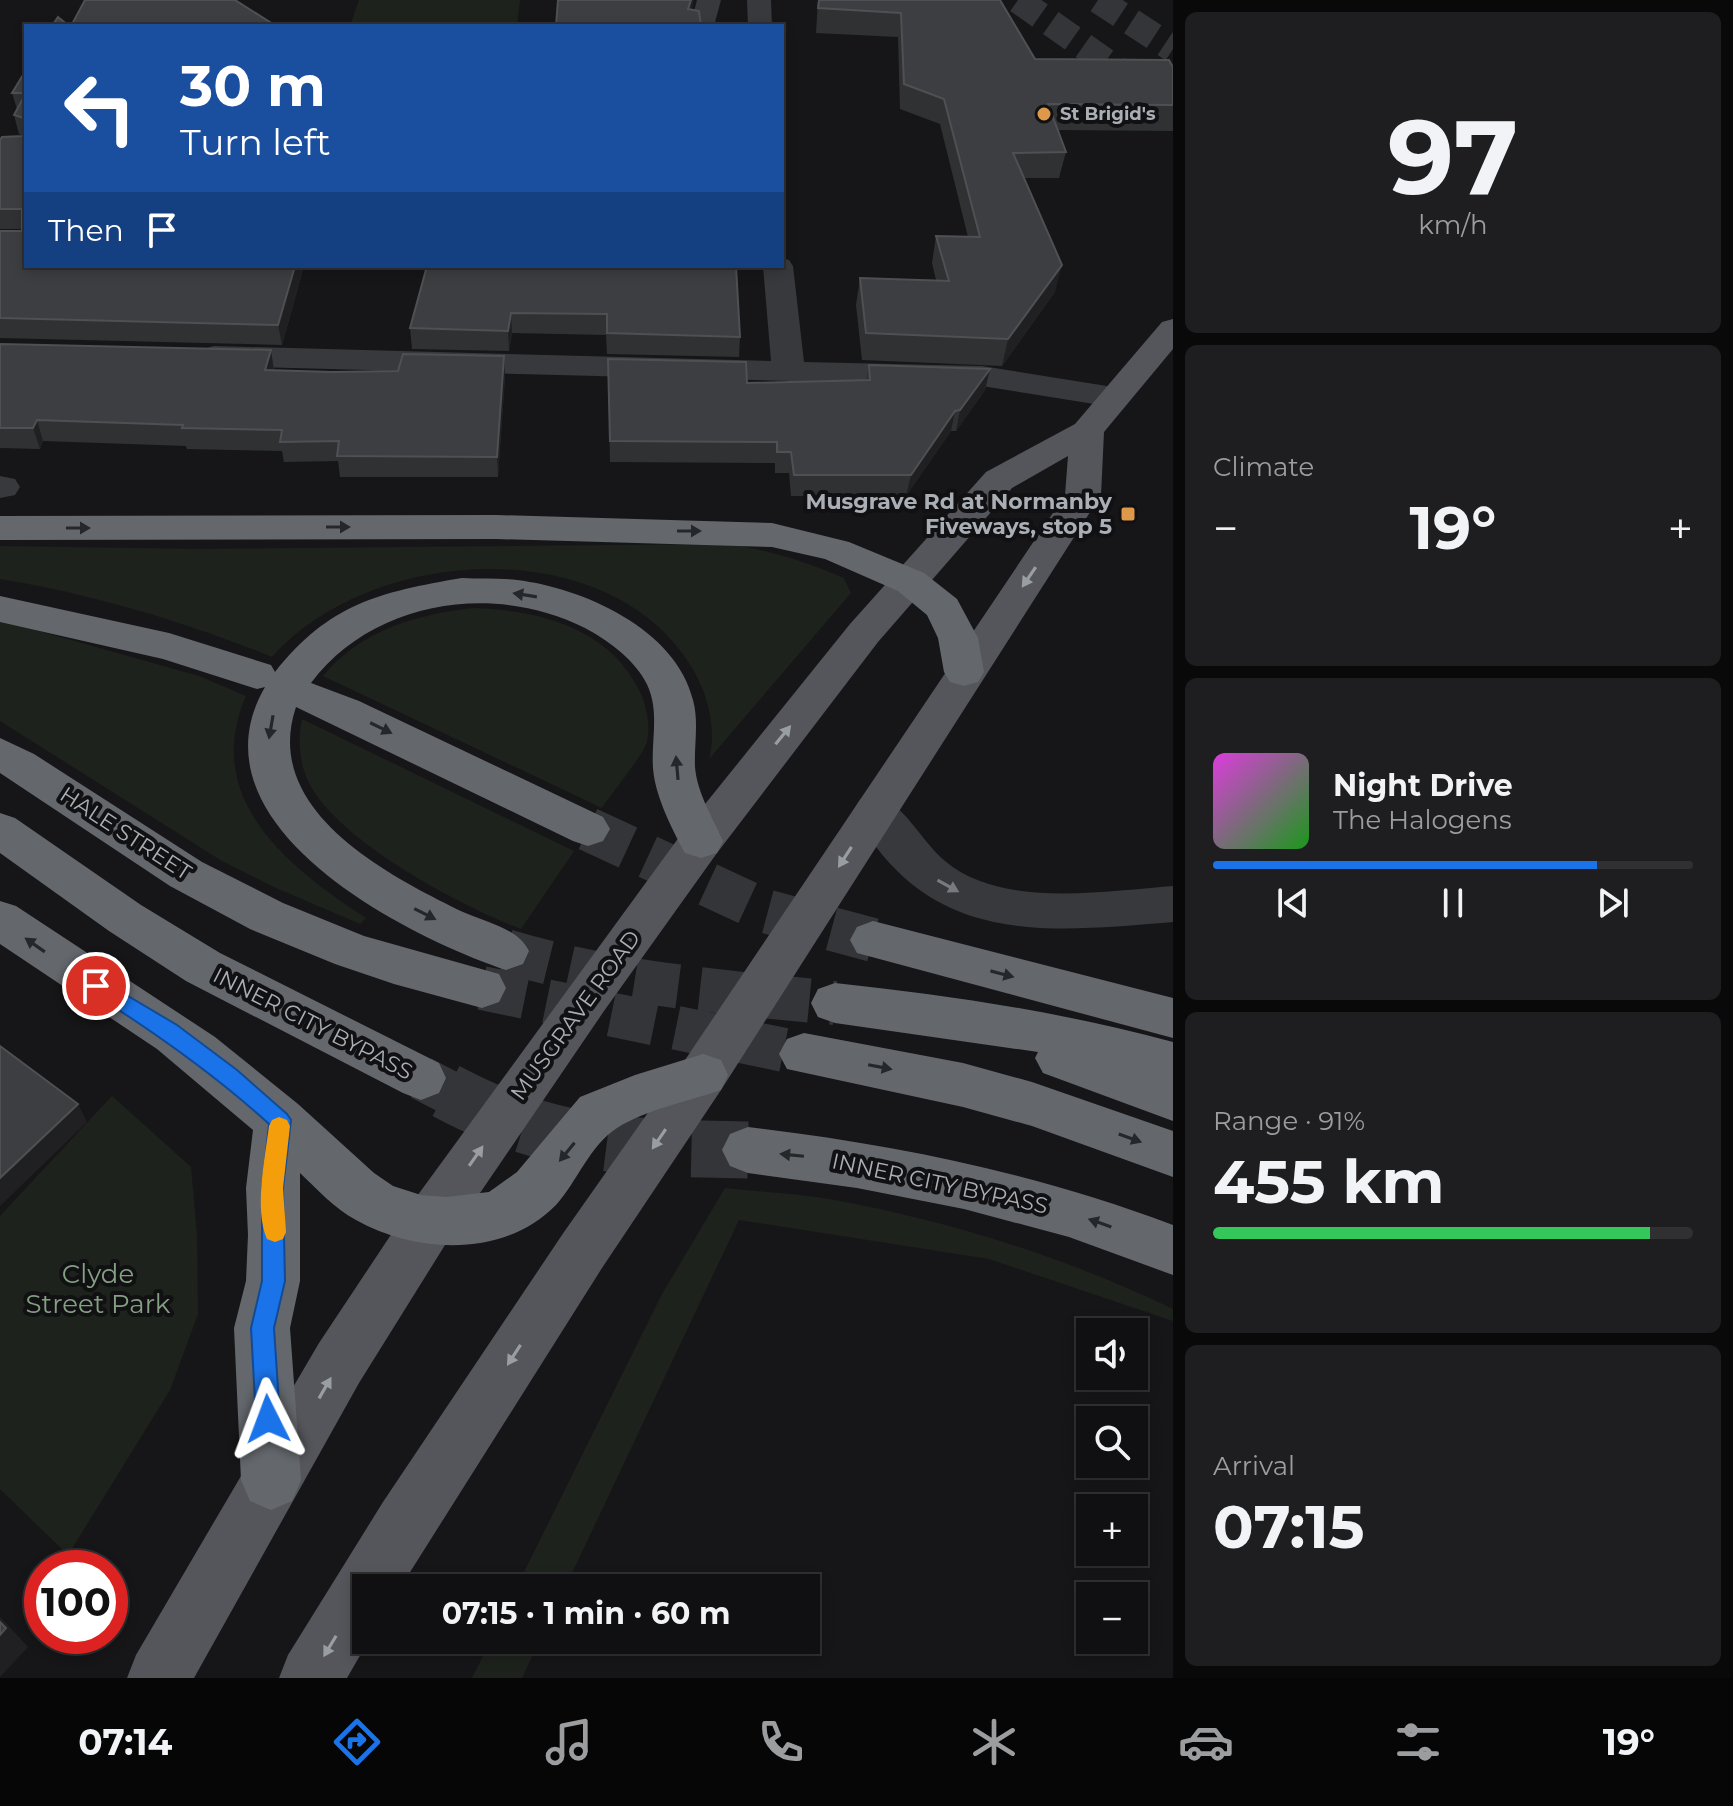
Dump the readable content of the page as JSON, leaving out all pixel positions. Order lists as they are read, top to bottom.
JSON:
{
  "streets": {
    "highway": ["HALE STREET", "INNER CITY BYPASS"],
    "main road": ["MUSGRAVE ROAD"]
  },
  "crossings": [
    ["HALE STREET", "MUSGRAVE ROAD"]
  ],
  "parks": ["Clyde Street Park"],
  "places": {
    "other": ["St Brigid's"],
    "transit": ["Musgrave Rd at Normanby Fiveways, stop 5"]
  },
  "page": {
    "tile": [
      ["97", "km/h"],
      "Climate",
      ["Range · 91%", "455 km"],
      ["Arrival", "07:15"]
    ],
    "turn": ["30 m", "Turn left"],
    "then": "Then",
    "heat": ["−", "19°", "+"],
    "song": ["Night Drive", "The Halogens"],
    "map_buttons": ["+", "−"],
    "limit": "100",
    "trip": "07:15 · 1 min · 60 m",
    "tabs": ["07:14", "19°"]
  }
}
